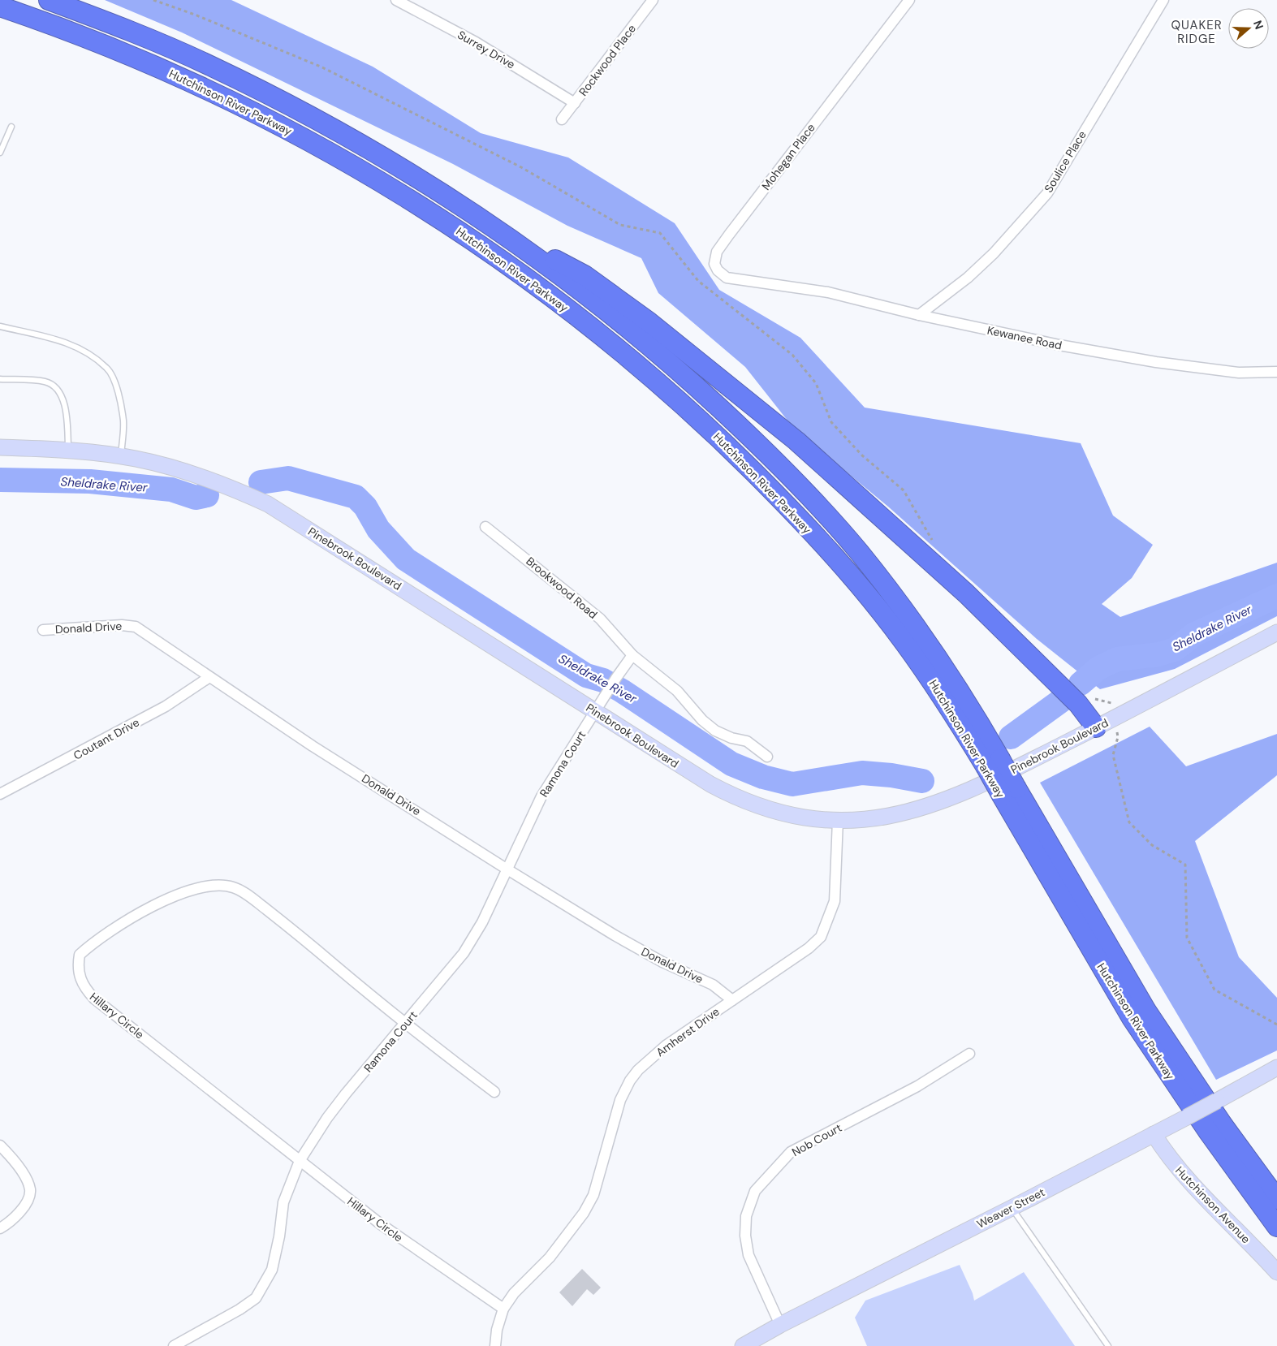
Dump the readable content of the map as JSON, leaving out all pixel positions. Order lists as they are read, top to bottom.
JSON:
{
  "streets": {
    "highway": ["Hutchinson River Parkway"],
    "street": [
      "Surrey Drive",
      "Rockwood Place",
      "Mohegan Place",
      "Soulice Place",
      "Kewanee Road",
      "Pinebrook Boulevard",
      "Brookwood Road",
      "Donald Drive",
      "Coutant Drive",
      "Ramona Court",
      "Hillary Circle",
      "Amherst Drive",
      "Nob Court",
      "Hutchinson Avenue",
      "Weaver Street"
    ]
  },
  "crossings": [
    ["Surrey Drive", "Rockwood Place"],
    ["Mohegan Place", "Kewanee Road"],
    ["Soulice Place", "Kewanee Road"],
    ["Pinebrook Boulevard", "Ramona Court"],
    ["Pinebrook Boulevard", "Amherst Drive"],
    ["Donald Drive", "Coutant Drive"],
    ["Donald Drive", "Ramona Court"],
    ["Donald Drive", "Amherst Drive"],
    ["Ramona Court", "Hillary Circle"],
    ["Hillary Circle", "Amherst Drive"],
    ["Nob Court", "Weaver Street"],
    ["Hutchinson Avenue", "Weaver Street"]
  ],
  "districts": ["QUAKER RIDGE"],
  "water": ["Sheldrake River"],
  "north": "right"
}
